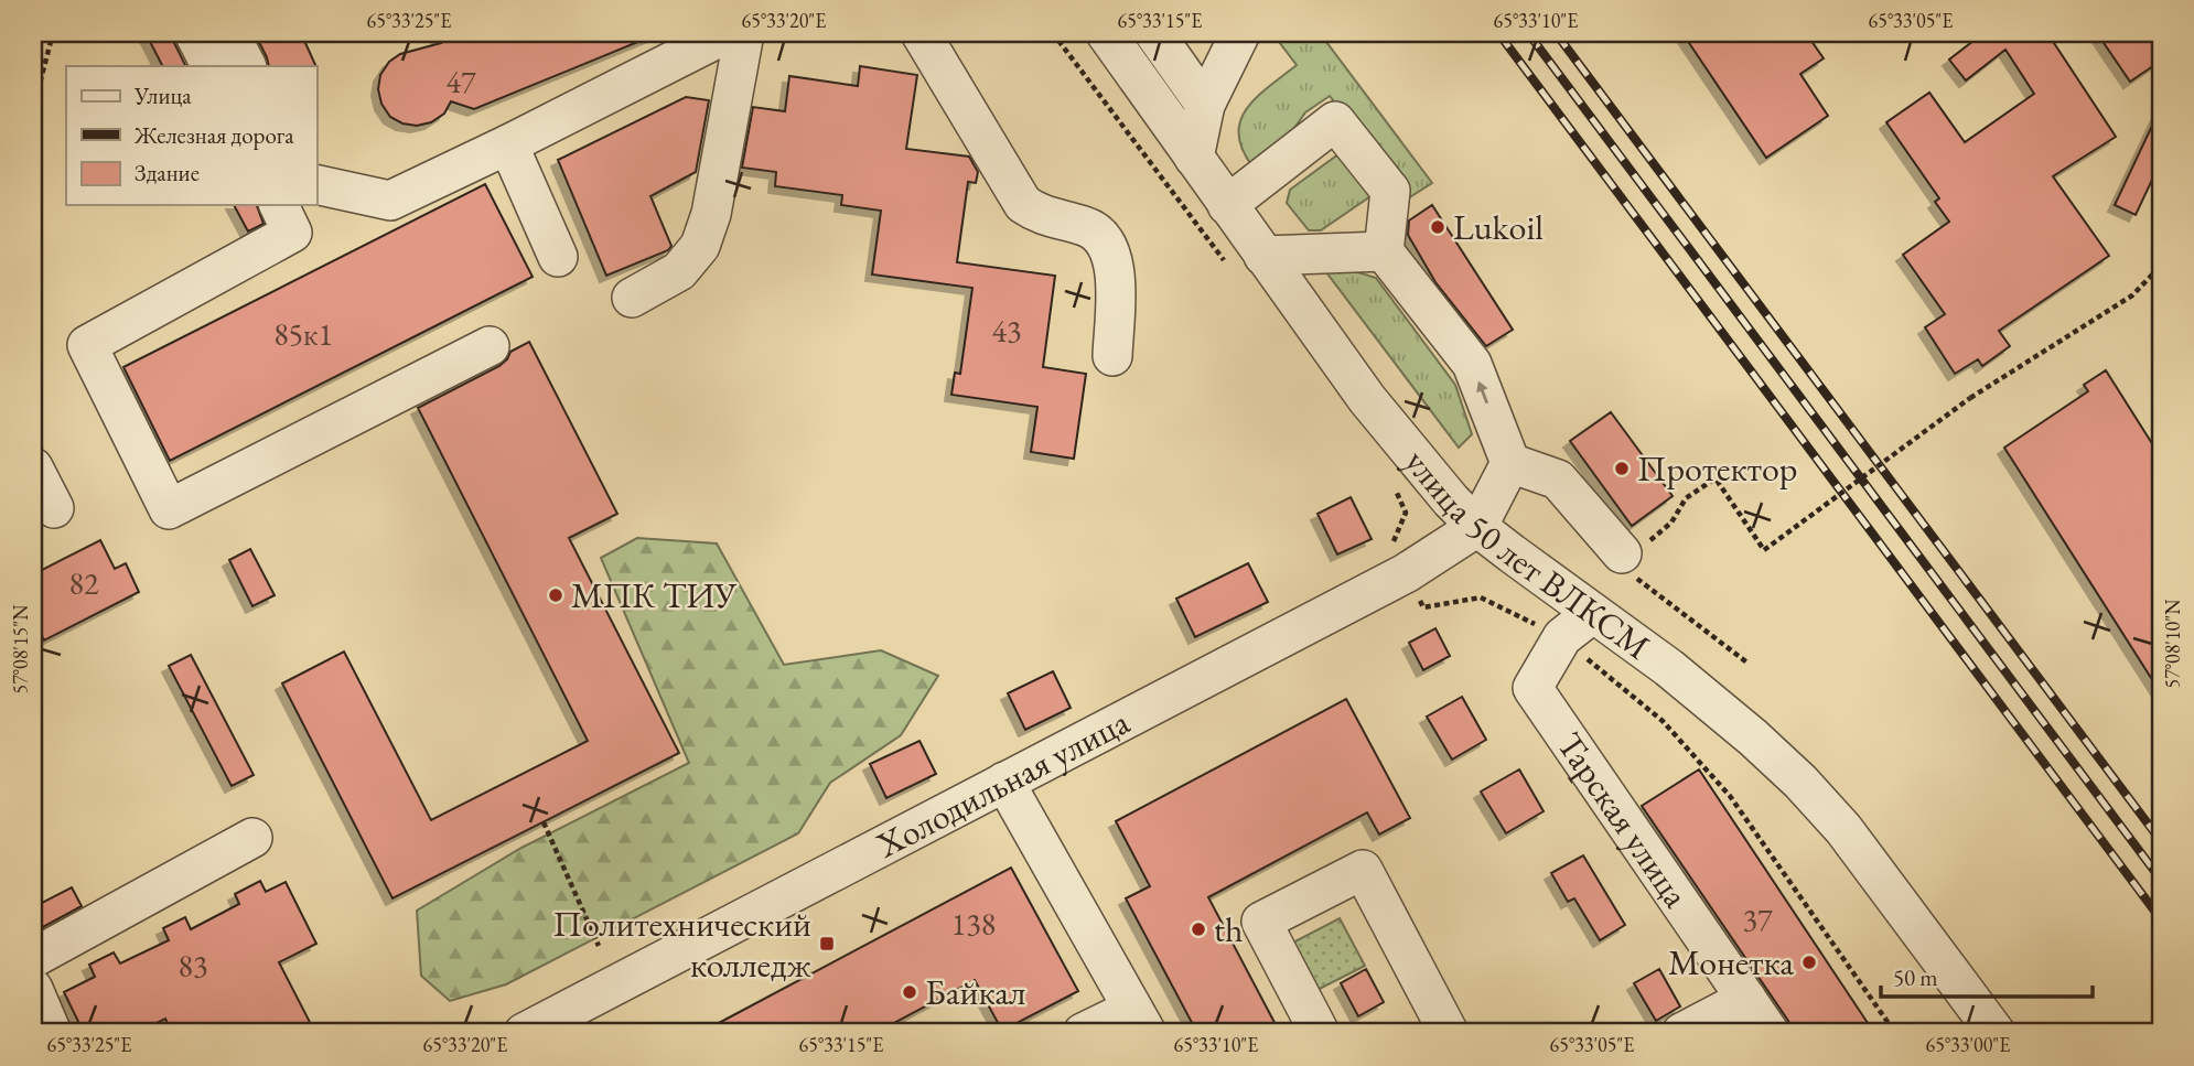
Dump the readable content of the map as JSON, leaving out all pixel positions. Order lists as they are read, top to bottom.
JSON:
{
  "streets": {
    "street": ["улица 50 лет ВЛКСМ", "Холодильная улица", "Тарская улица"]
  },
  "crossings": [
    ["улица 50 лет ВЛКСМ", "Холодильная улица"],
    ["улица 50 лет ВЛКСМ", "Тарская улица"]
  ],
  "places": {
    "other": [
      "Lukoil",
      "Протектор",
      "МПК ТИУ",
      "th",
      "Монетка",
      "Байкал"
    ],
    "transit": ["Политехнический колледж"]
  },
  "house_numbers": [
    "47",
    "43",
    "85к1",
    "82",
    "37",
    "138",
    "83"
  ],
  "legend": ["Улица", "Железная дорога", "Здание"],
  "scale_bar": "50 m",
  "coordinates": [
    "65°33'25\"E",
    "65°33'20\"E",
    "65°33'15\"E",
    "65°33'10\"E",
    "65°33'05\"E",
    "57°08'10\"N",
    "57°08'15\"N",
    "65°33'00\"E"
  ]
}
